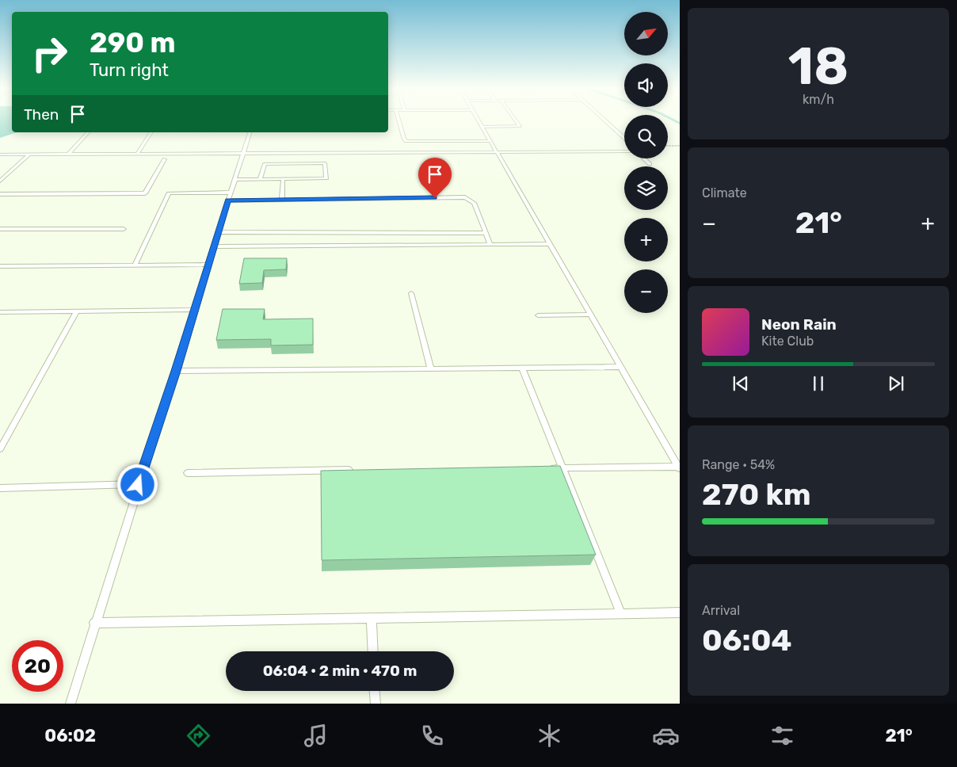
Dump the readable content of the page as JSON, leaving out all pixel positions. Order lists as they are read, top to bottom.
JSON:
{
  "north": "top right",
  "page": {
    "tile": [
      ["18", "km/h"],
      "Climate",
      ["Range · 54%", "270 km"],
      ["Arrival", "06:04"]
    ],
    "map_buttons": ["+", "−"],
    "turn": ["290 m", "Turn right"],
    "then": "Then",
    "heat": ["−", "21°", "+"],
    "song": ["Neon Rain", "Kite Club"],
    "limit": "20",
    "trip": "06:04 · 2 min · 470 m",
    "tabs": ["06:02", "21°"]
  }
}
